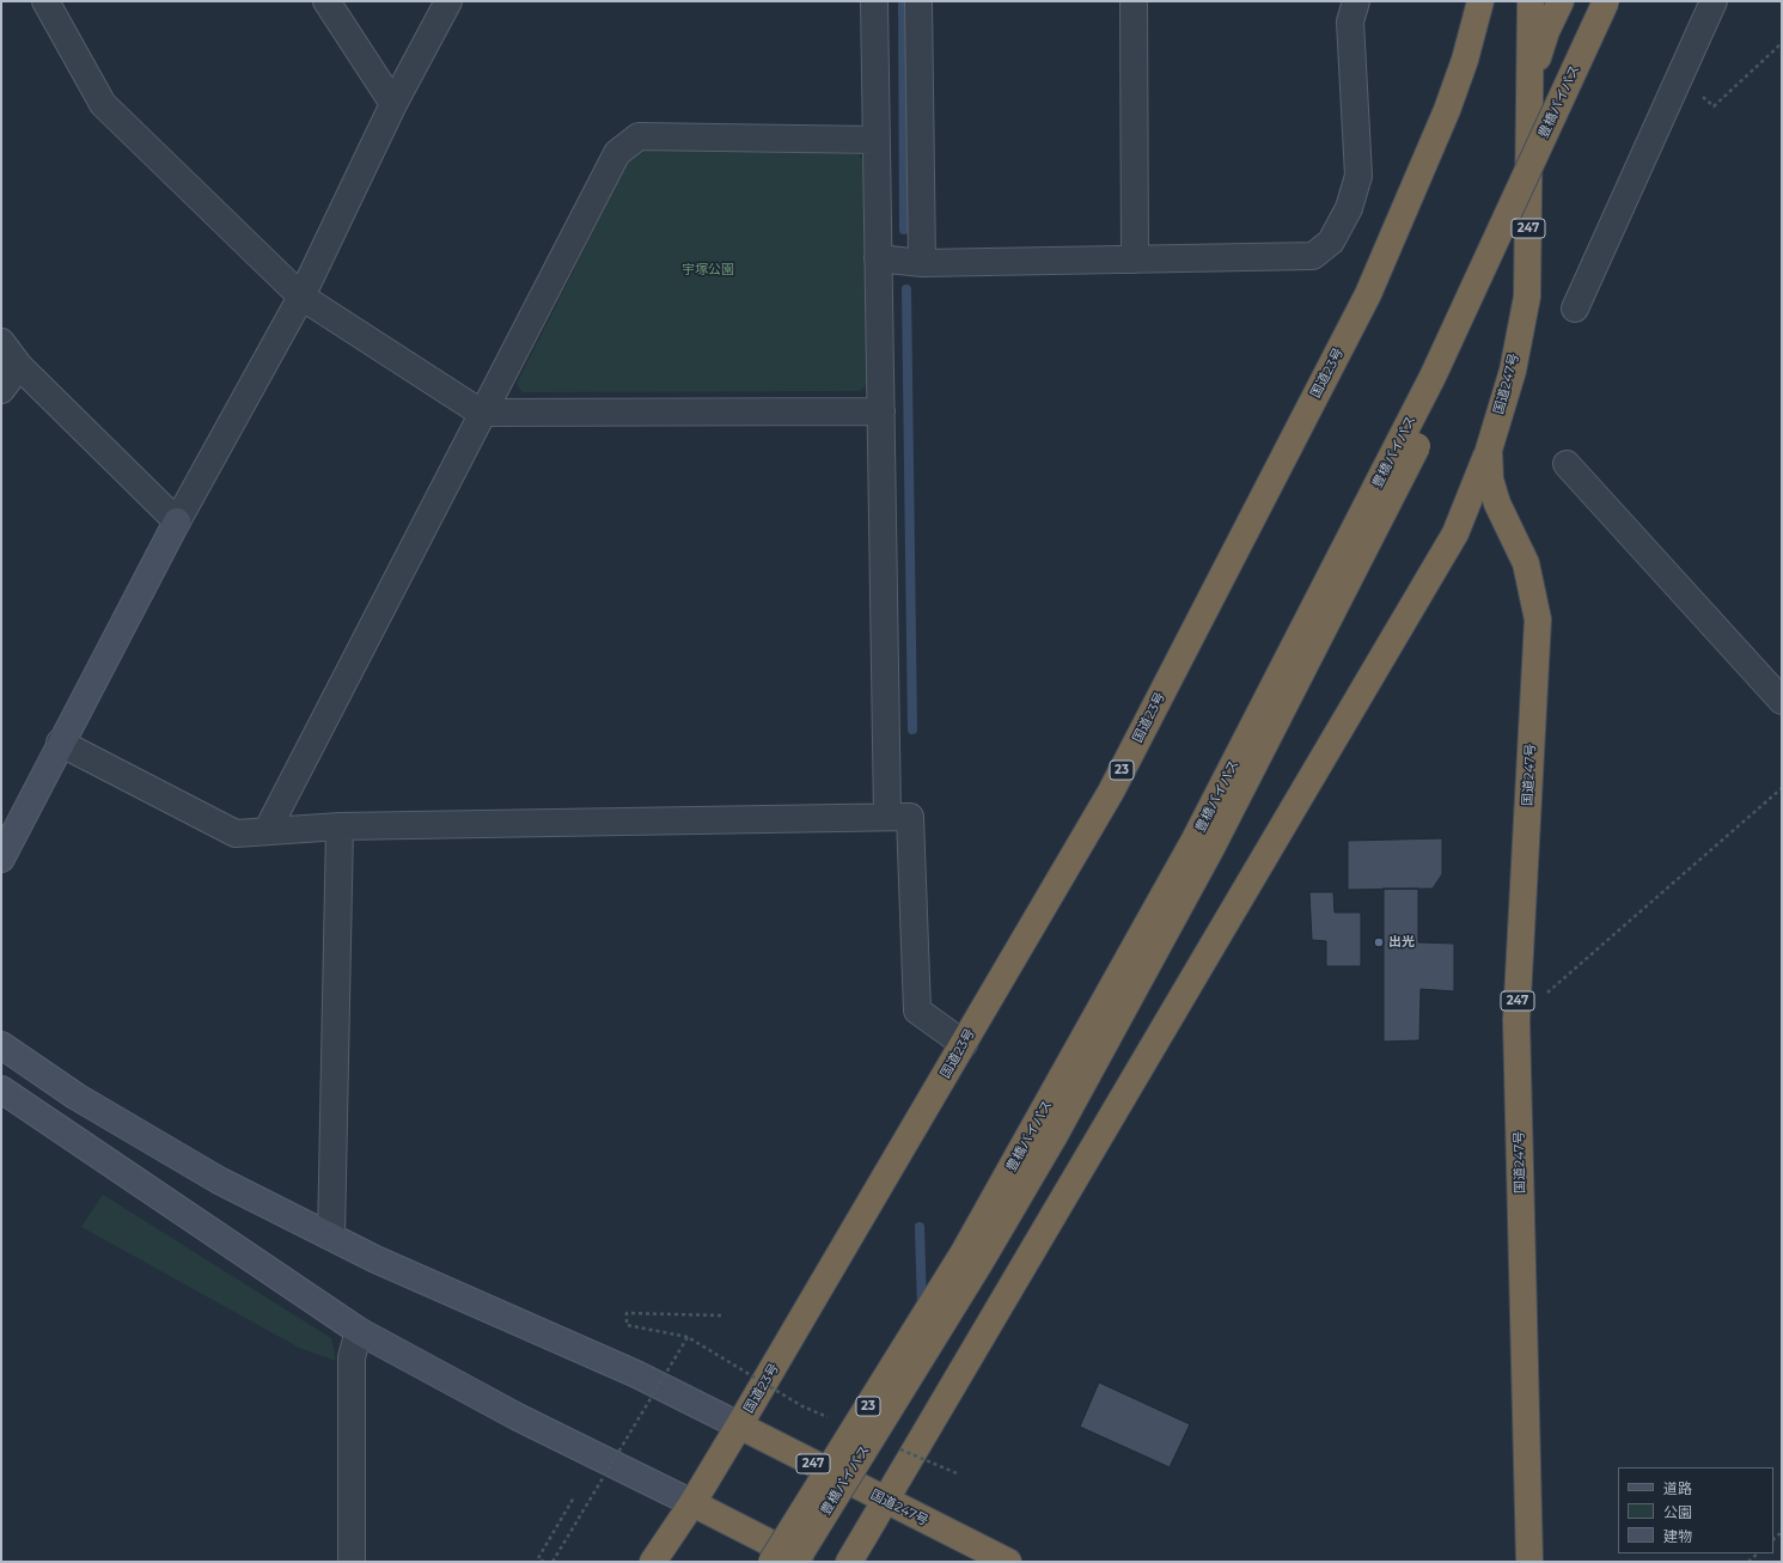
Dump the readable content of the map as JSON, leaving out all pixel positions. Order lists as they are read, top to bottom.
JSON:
{
  "streets": {
    "highway": [
      "豊橋バイパス",
      "247",
      "国道23号",
      "国道247号",
      "23"
    ]
  },
  "crossings": [
    ["国道23号", "国道247号"],
    ["国道23号", "23"]
  ],
  "parks": ["宇塚公園"],
  "places": ["出光"],
  "legend": ["道路", "公園", "建物"]
}
